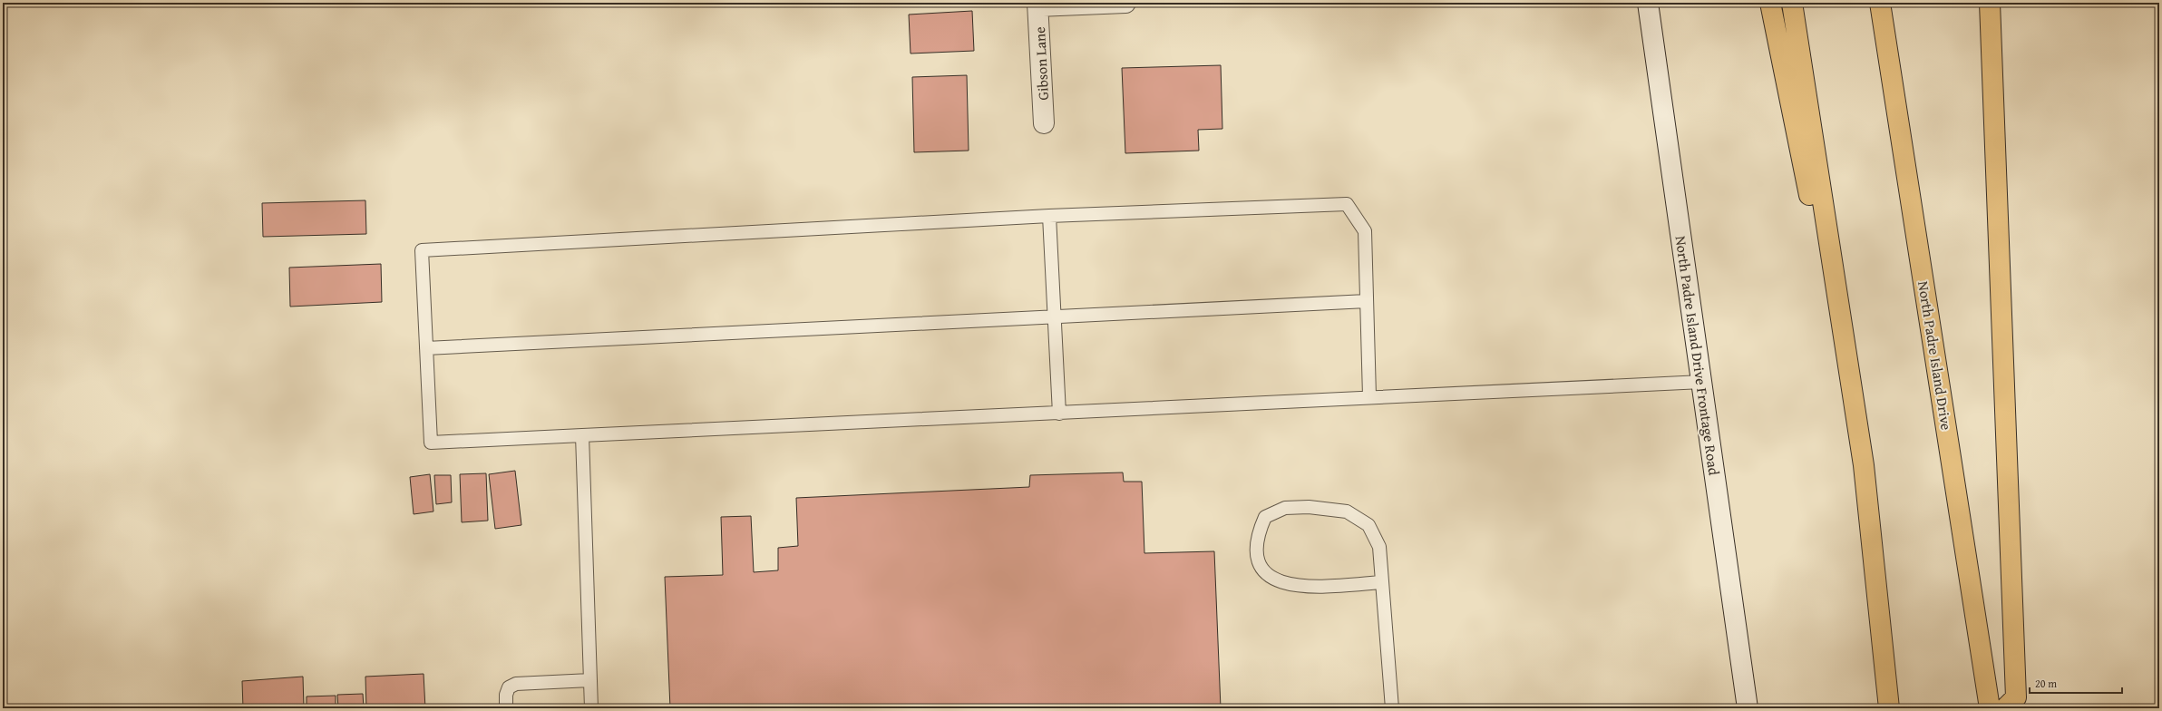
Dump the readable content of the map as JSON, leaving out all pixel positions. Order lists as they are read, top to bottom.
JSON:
{
  "streets": {
    "highway": ["North Padre Island Drive"],
    "main road": ["Gibson Lane", "North Padre Island Drive Frontage Road"]
  },
  "scale_bar": "20 m"
}
